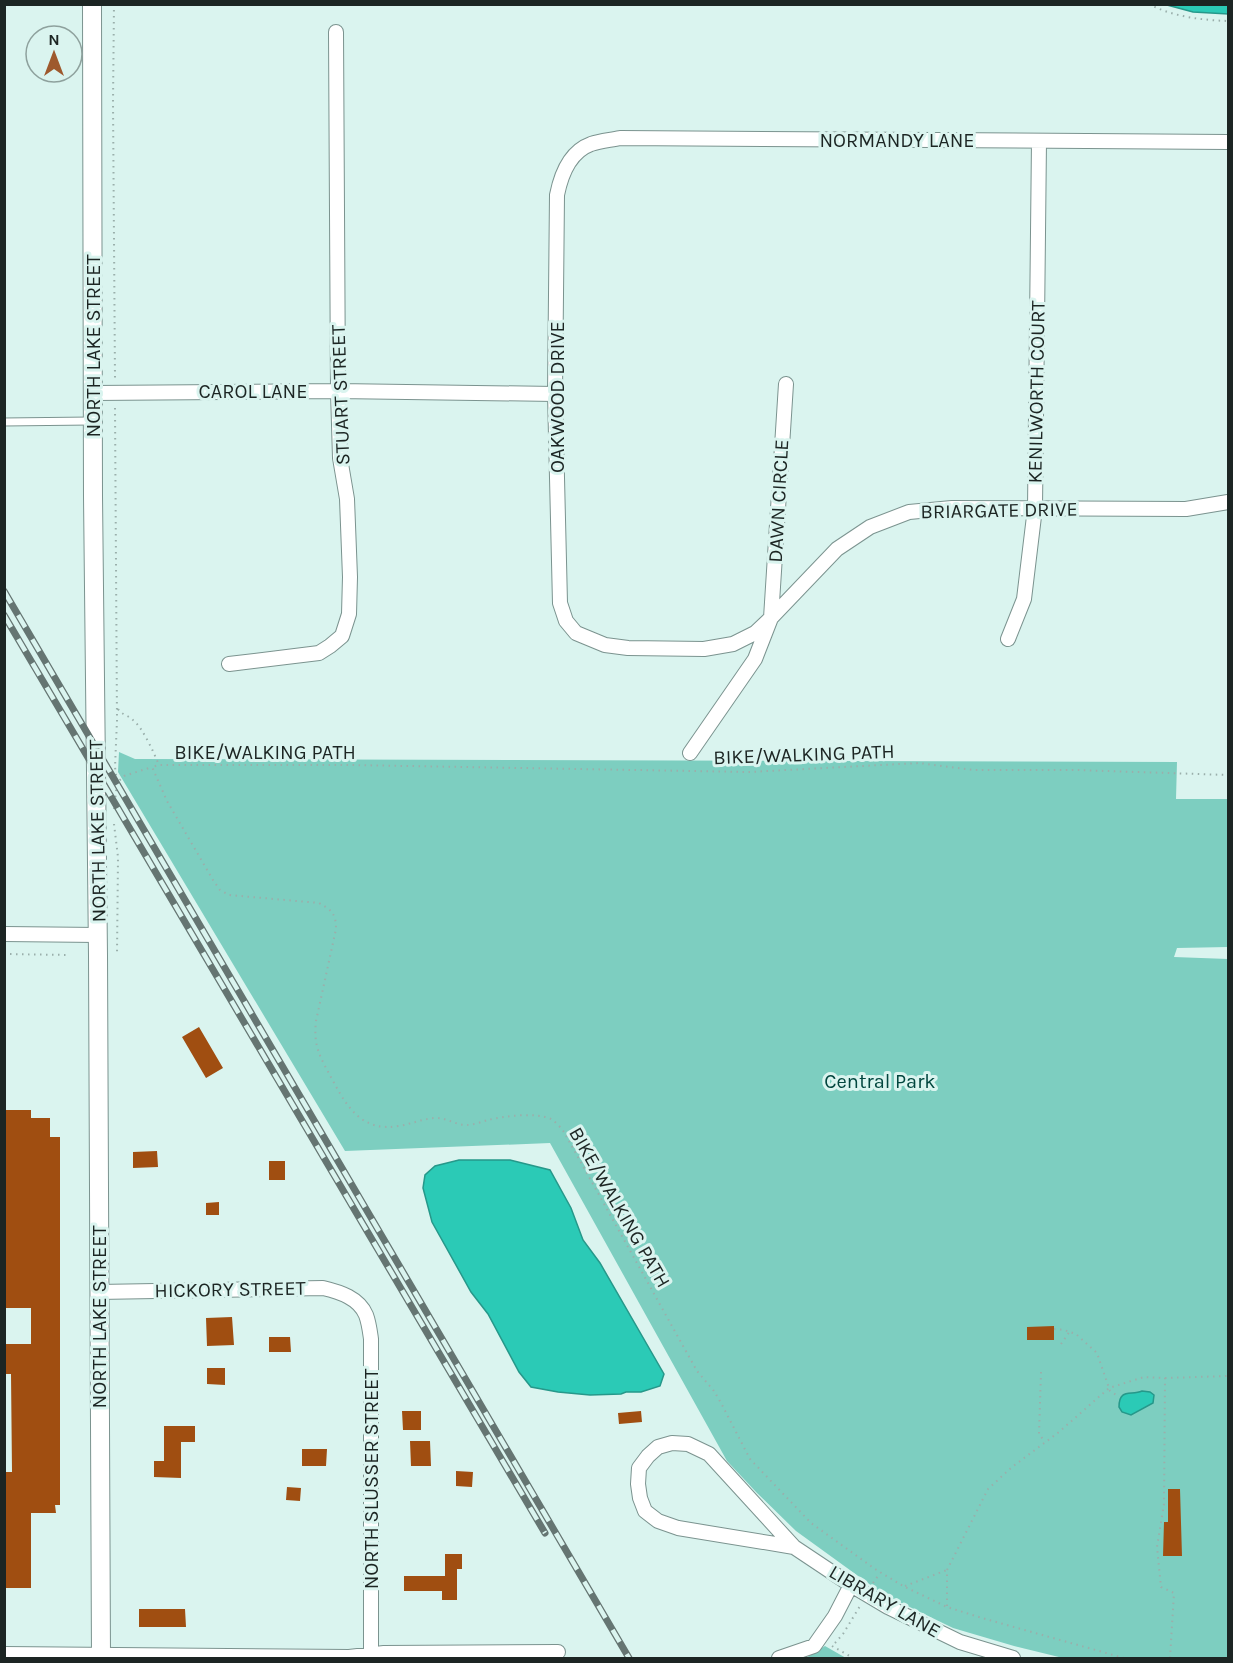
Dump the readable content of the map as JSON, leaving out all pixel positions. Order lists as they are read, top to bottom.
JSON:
{
  "streets": {
    "street": [
      "NORMANDY LANE",
      "NORTH LAKE STREET",
      "CAROL LANE",
      "KENILWORTH COURT",
      "STUART STREET",
      "OAKWOOD DRIVE",
      "DAWN CIRCLE",
      "BRIARGATE DRIVE",
      "HICKORY STREET",
      "NORTH SLUSSER STREET",
      "LIBRARY LANE"
    ],
    "path": ["BIKE/WALKING PATH"]
  },
  "crossings": [
    ["NORMANDY LANE", "KENILWORTH COURT"],
    ["NORMANDY LANE", "OAKWOOD DRIVE"],
    ["NORTH LAKE STREET", "CAROL LANE"],
    ["NORTH LAKE STREET", "HICKORY STREET"],
    ["CAROL LANE", "STUART STREET"],
    ["CAROL LANE", "OAKWOOD DRIVE"],
    ["KENILWORTH COURT", "BRIARGATE DRIVE"],
    ["OAKWOOD DRIVE", "BRIARGATE DRIVE"],
    ["DAWN CIRCLE", "BRIARGATE DRIVE"],
    ["HICKORY STREET", "NORTH SLUSSER STREET"]
  ],
  "parks": ["Central Park"],
  "north": "top"
}
